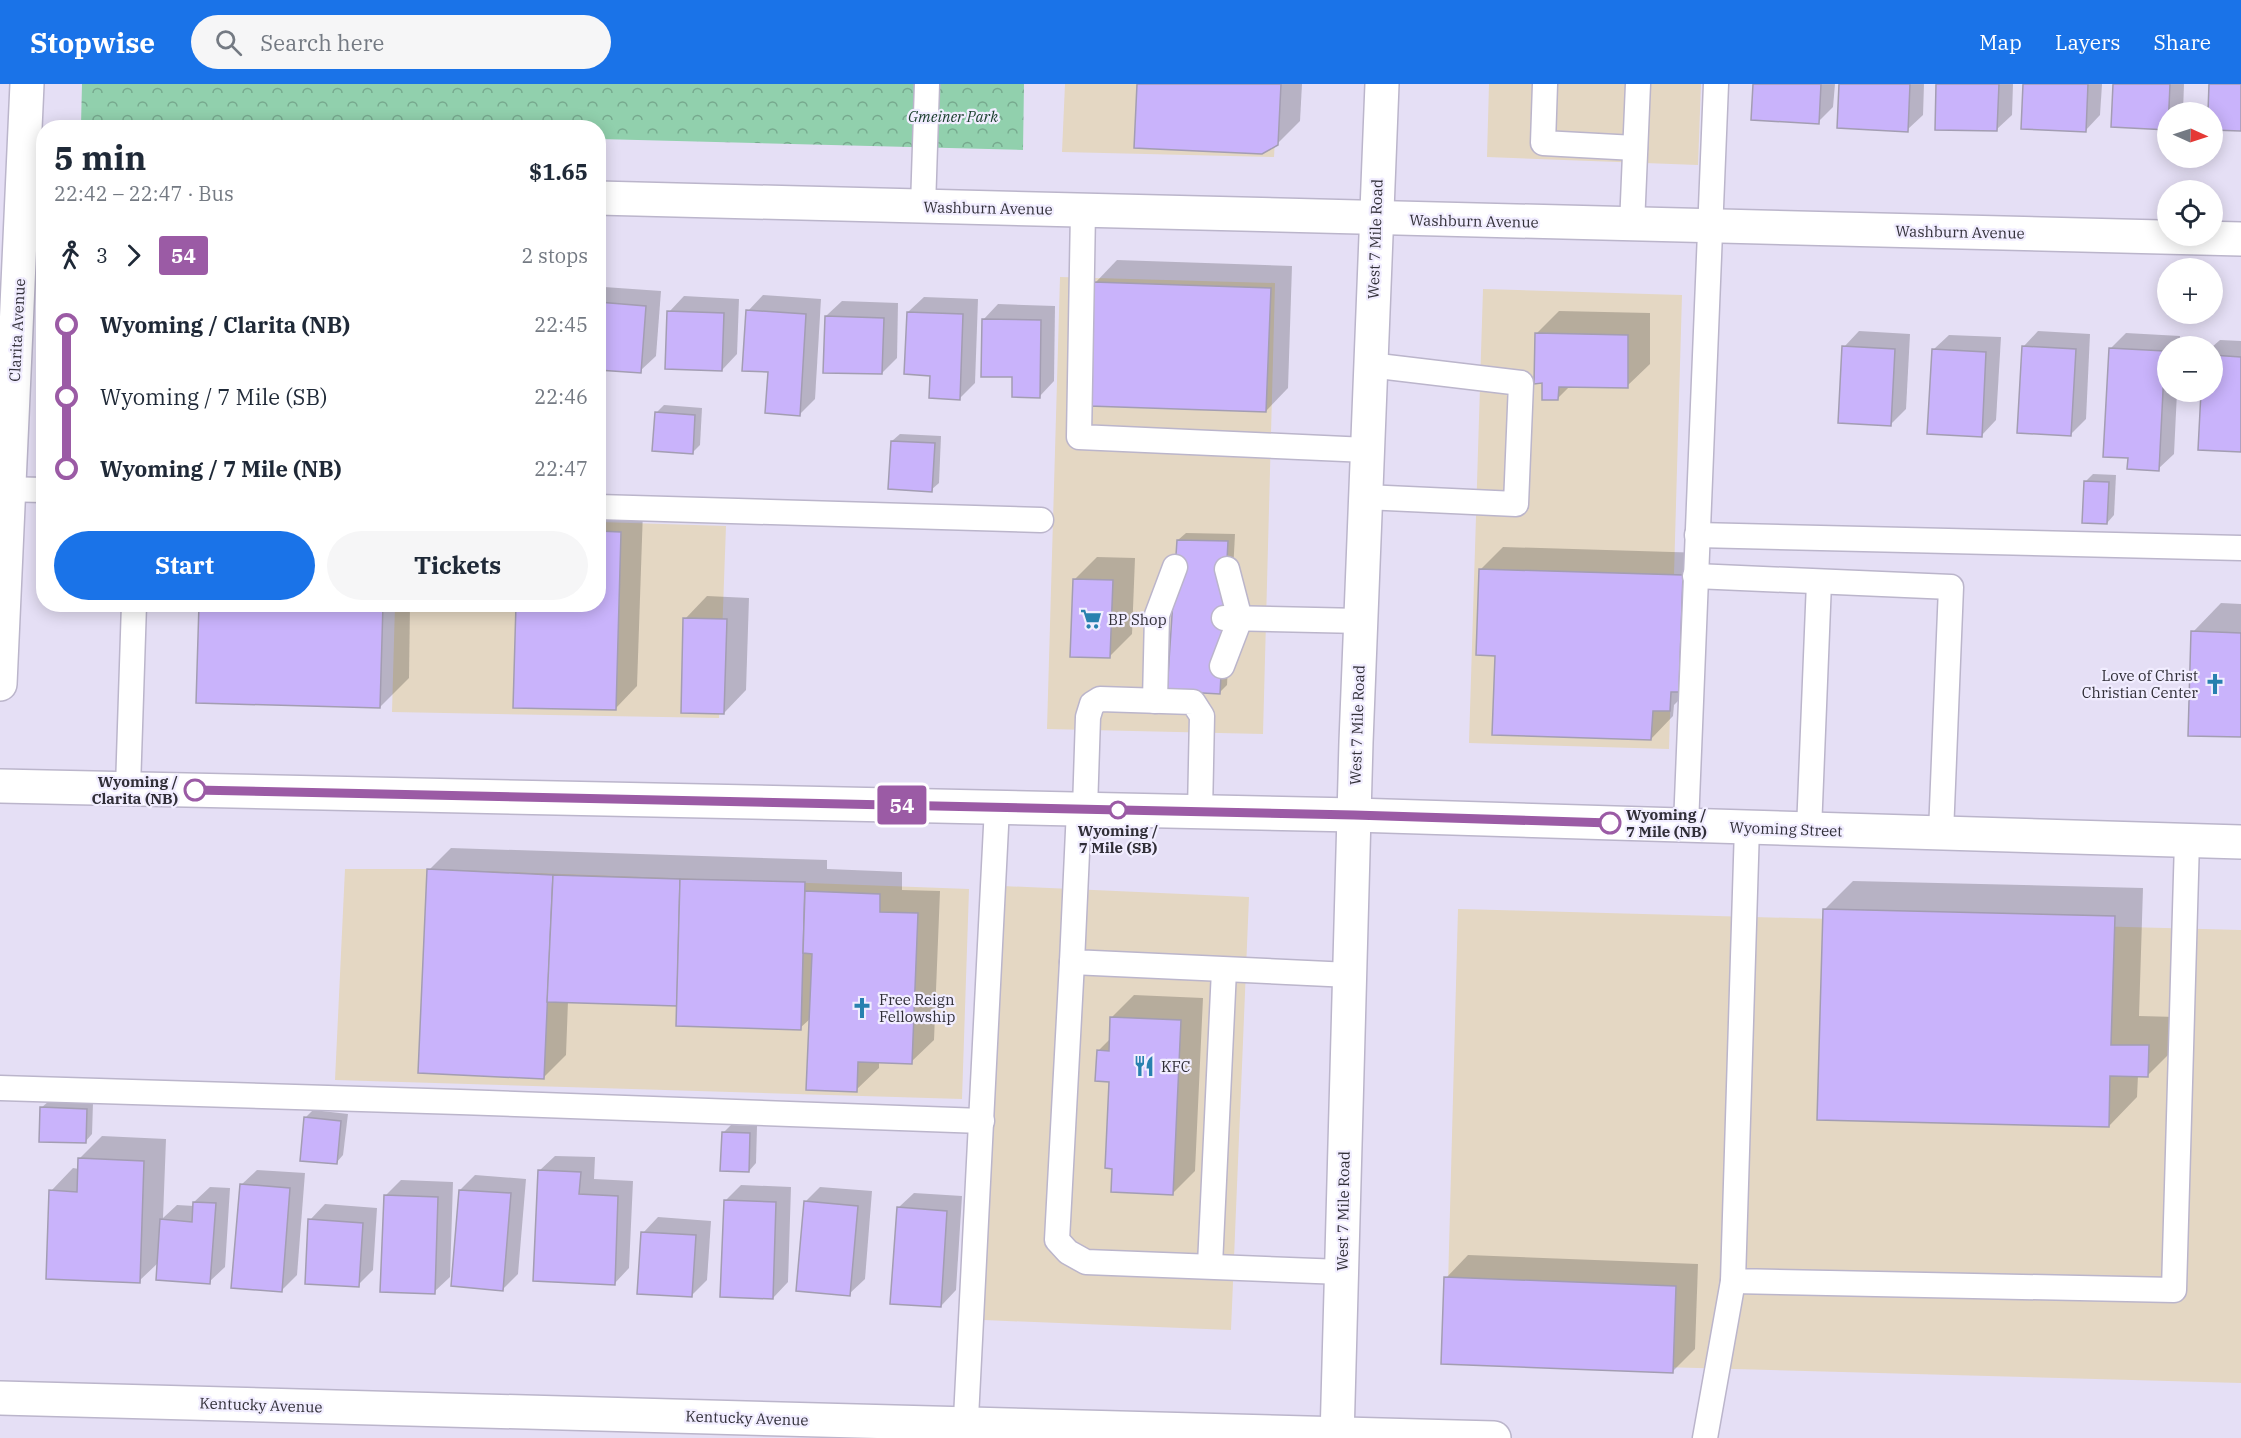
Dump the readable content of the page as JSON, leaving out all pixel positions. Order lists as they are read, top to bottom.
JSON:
{
  "streets": {
    "street": [
      "Washburn Avenue",
      "West 7 Mile Road",
      "Clarita Avenue",
      "Wyoming Street",
      "Kentucky Avenue"
    ]
  },
  "crossings": [
    ["Washburn Avenue", "West 7 Mile Road"],
    ["West 7 Mile Road", "Wyoming Street"],
    ["West 7 Mile Road", "Kentucky Avenue"]
  ],
  "parks": ["Gmeiner Park"],
  "places": {
    "supermarket": ["BP Shop"],
    "church": ["Love of Christ Christian Center", "Free Reign Fellowship"],
    "other": ["Wyoming / Clarita (NB)", "Wyoming / 7 Mile (SB)", "Wyoming / 7 Mile (NB)"],
    "restaurant": ["KFC"]
  },
  "lines": ["bus line 54"],
  "north": "right",
  "page": {
    "header": "Stopwise",
    "search": "Search here",
    "nav": ["Map", "Layers", "Share"],
    "on_map": "54",
    "map_buttons": ["+", "−"],
    "heading": ["5 min", "22:42 – 22:47 · Bus", "$1.65"],
    "legs": ["3", "54", "2 stops"],
    "list": [
      {
        "name": "Wyoming / Clarita (NB)",
        "value": "22:45"
      },
      {
        "name": "Wyoming / 7 Mile (SB)",
        "value": "22:46"
      },
      {
        "name": "Wyoming / 7 Mile (NB)",
        "value": "22:47"
      }
    ],
    "buttons": ["Start", "Tickets"]
  }
}
